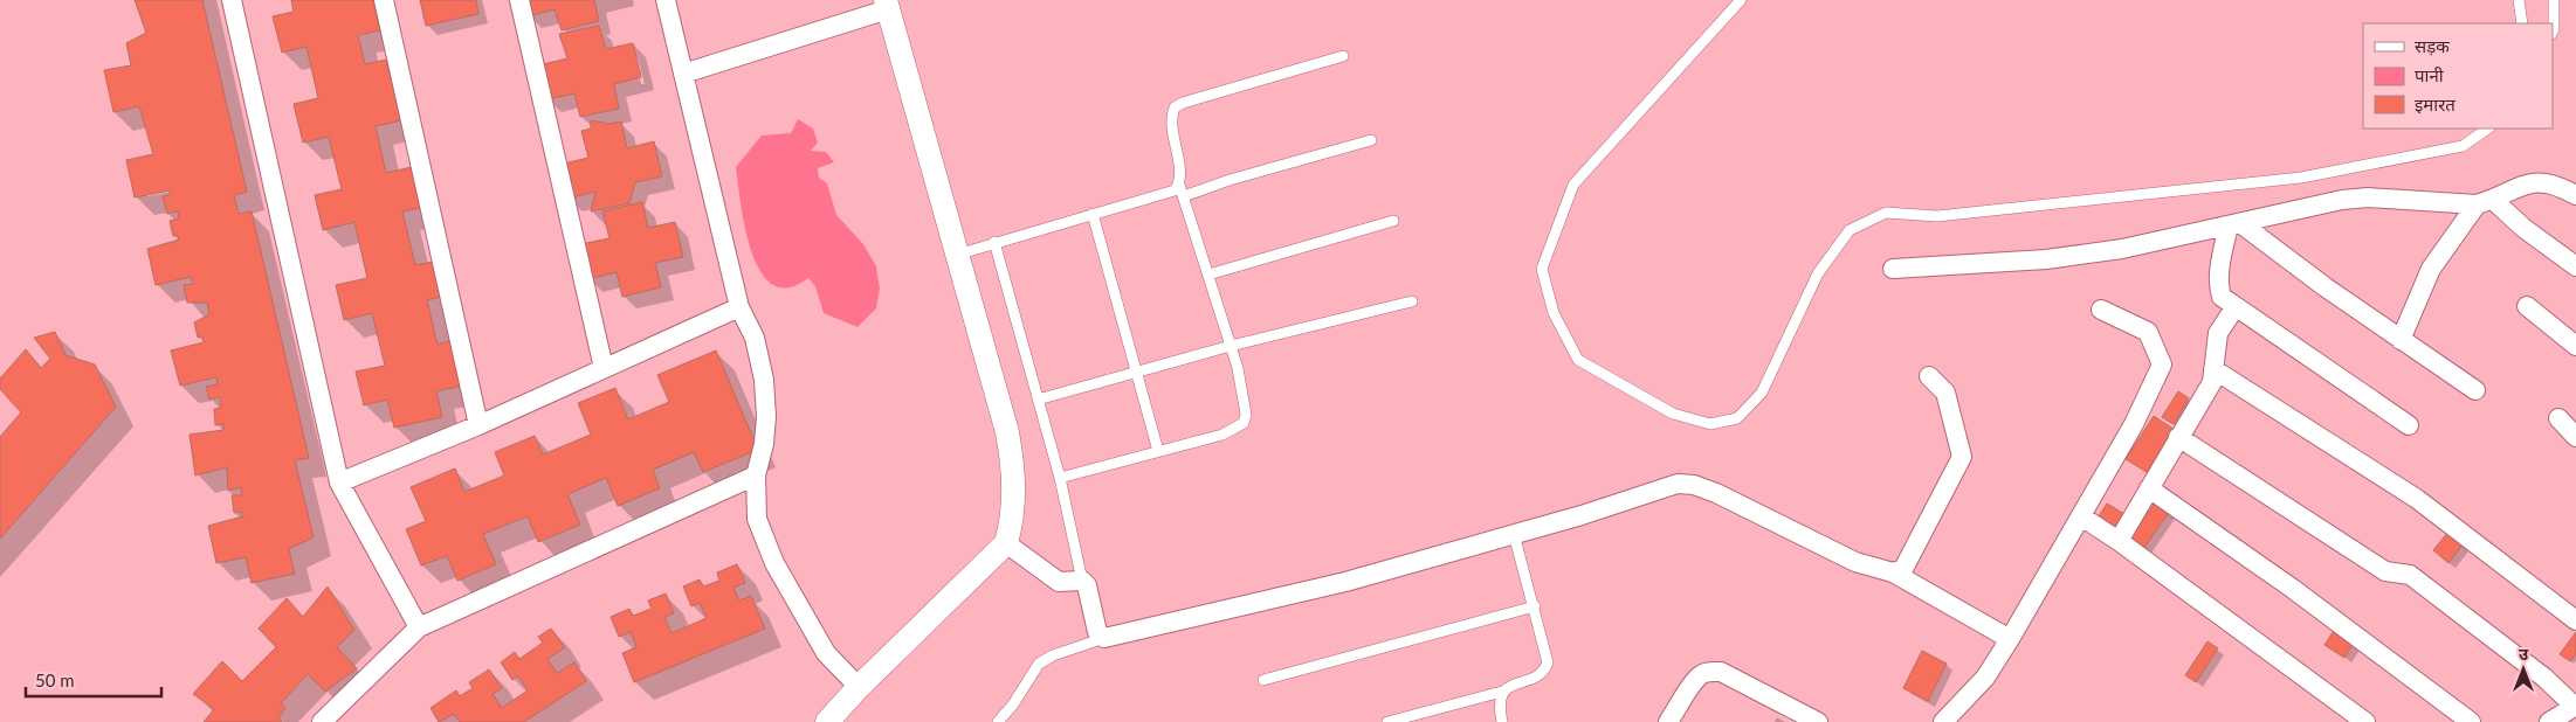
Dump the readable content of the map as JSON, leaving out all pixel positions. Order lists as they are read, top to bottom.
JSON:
{
  "legend": ["सड़क", "पानी", "इमारत"],
  "scale_bar": "50 m",
  "north": "top"
}
